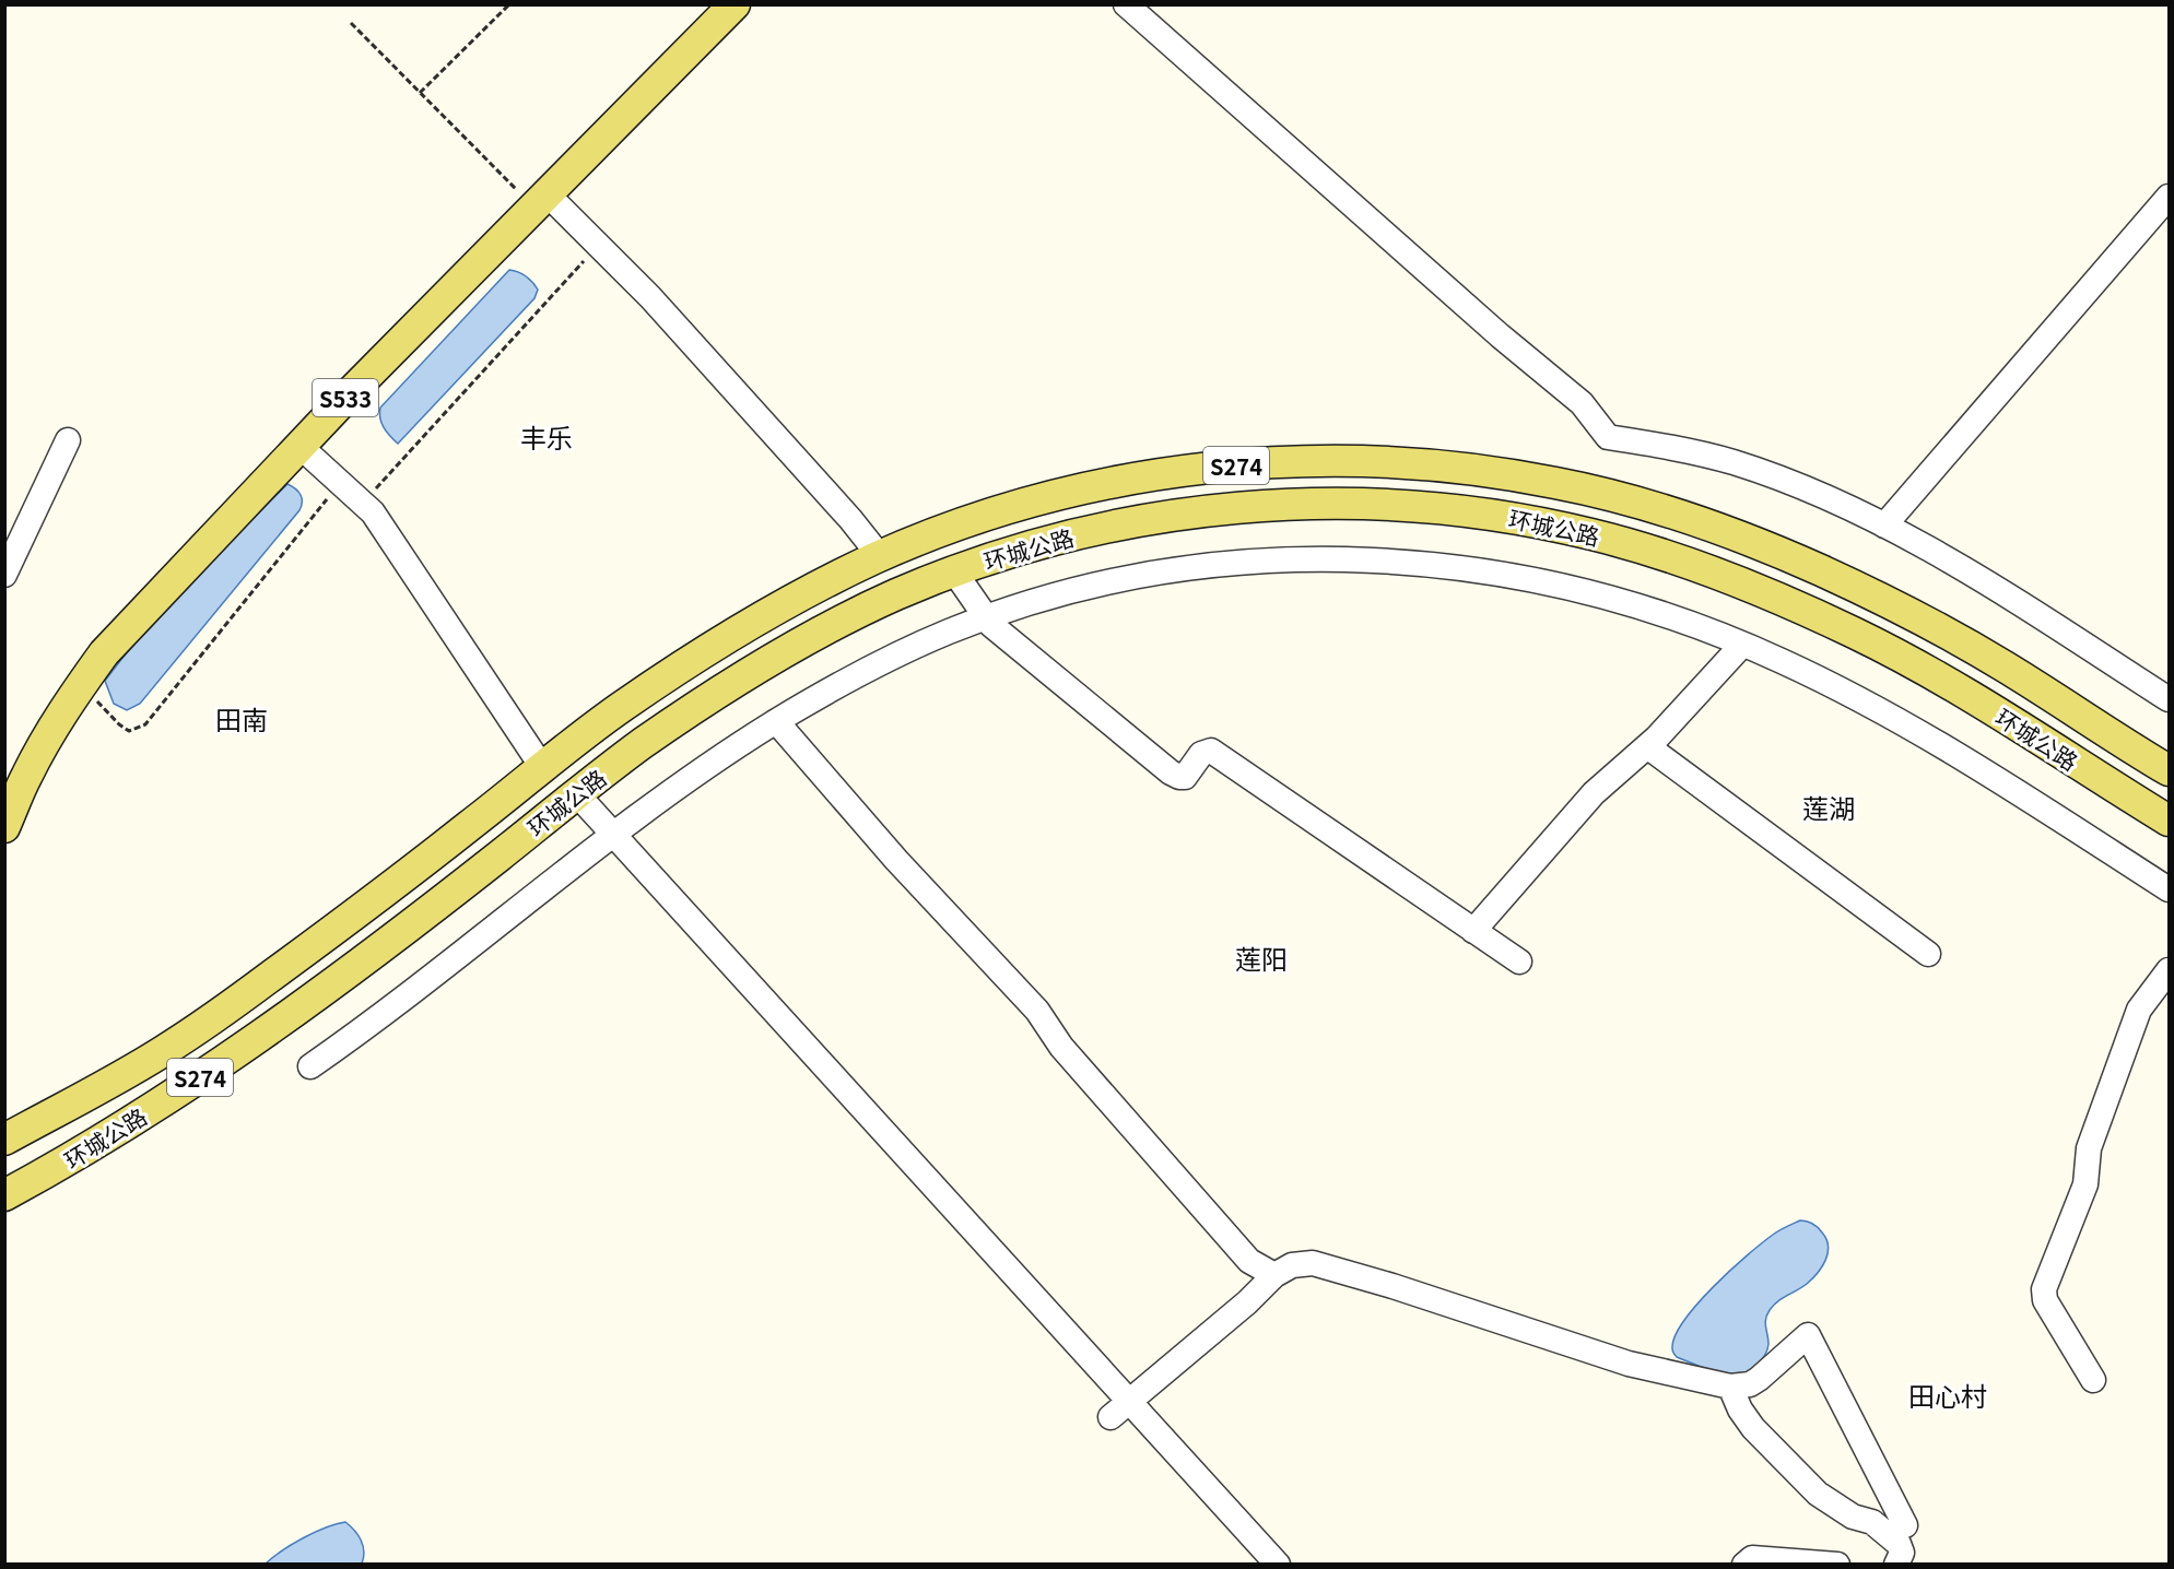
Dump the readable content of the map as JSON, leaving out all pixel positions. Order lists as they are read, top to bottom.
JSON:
{
  "streets": {
    "main road": ["S533", "S274", "环城公路"]
  },
  "districts": [
    "丰乐",
    "田南",
    "莲湖",
    "莲阳",
    "田心村"
  ]
}
